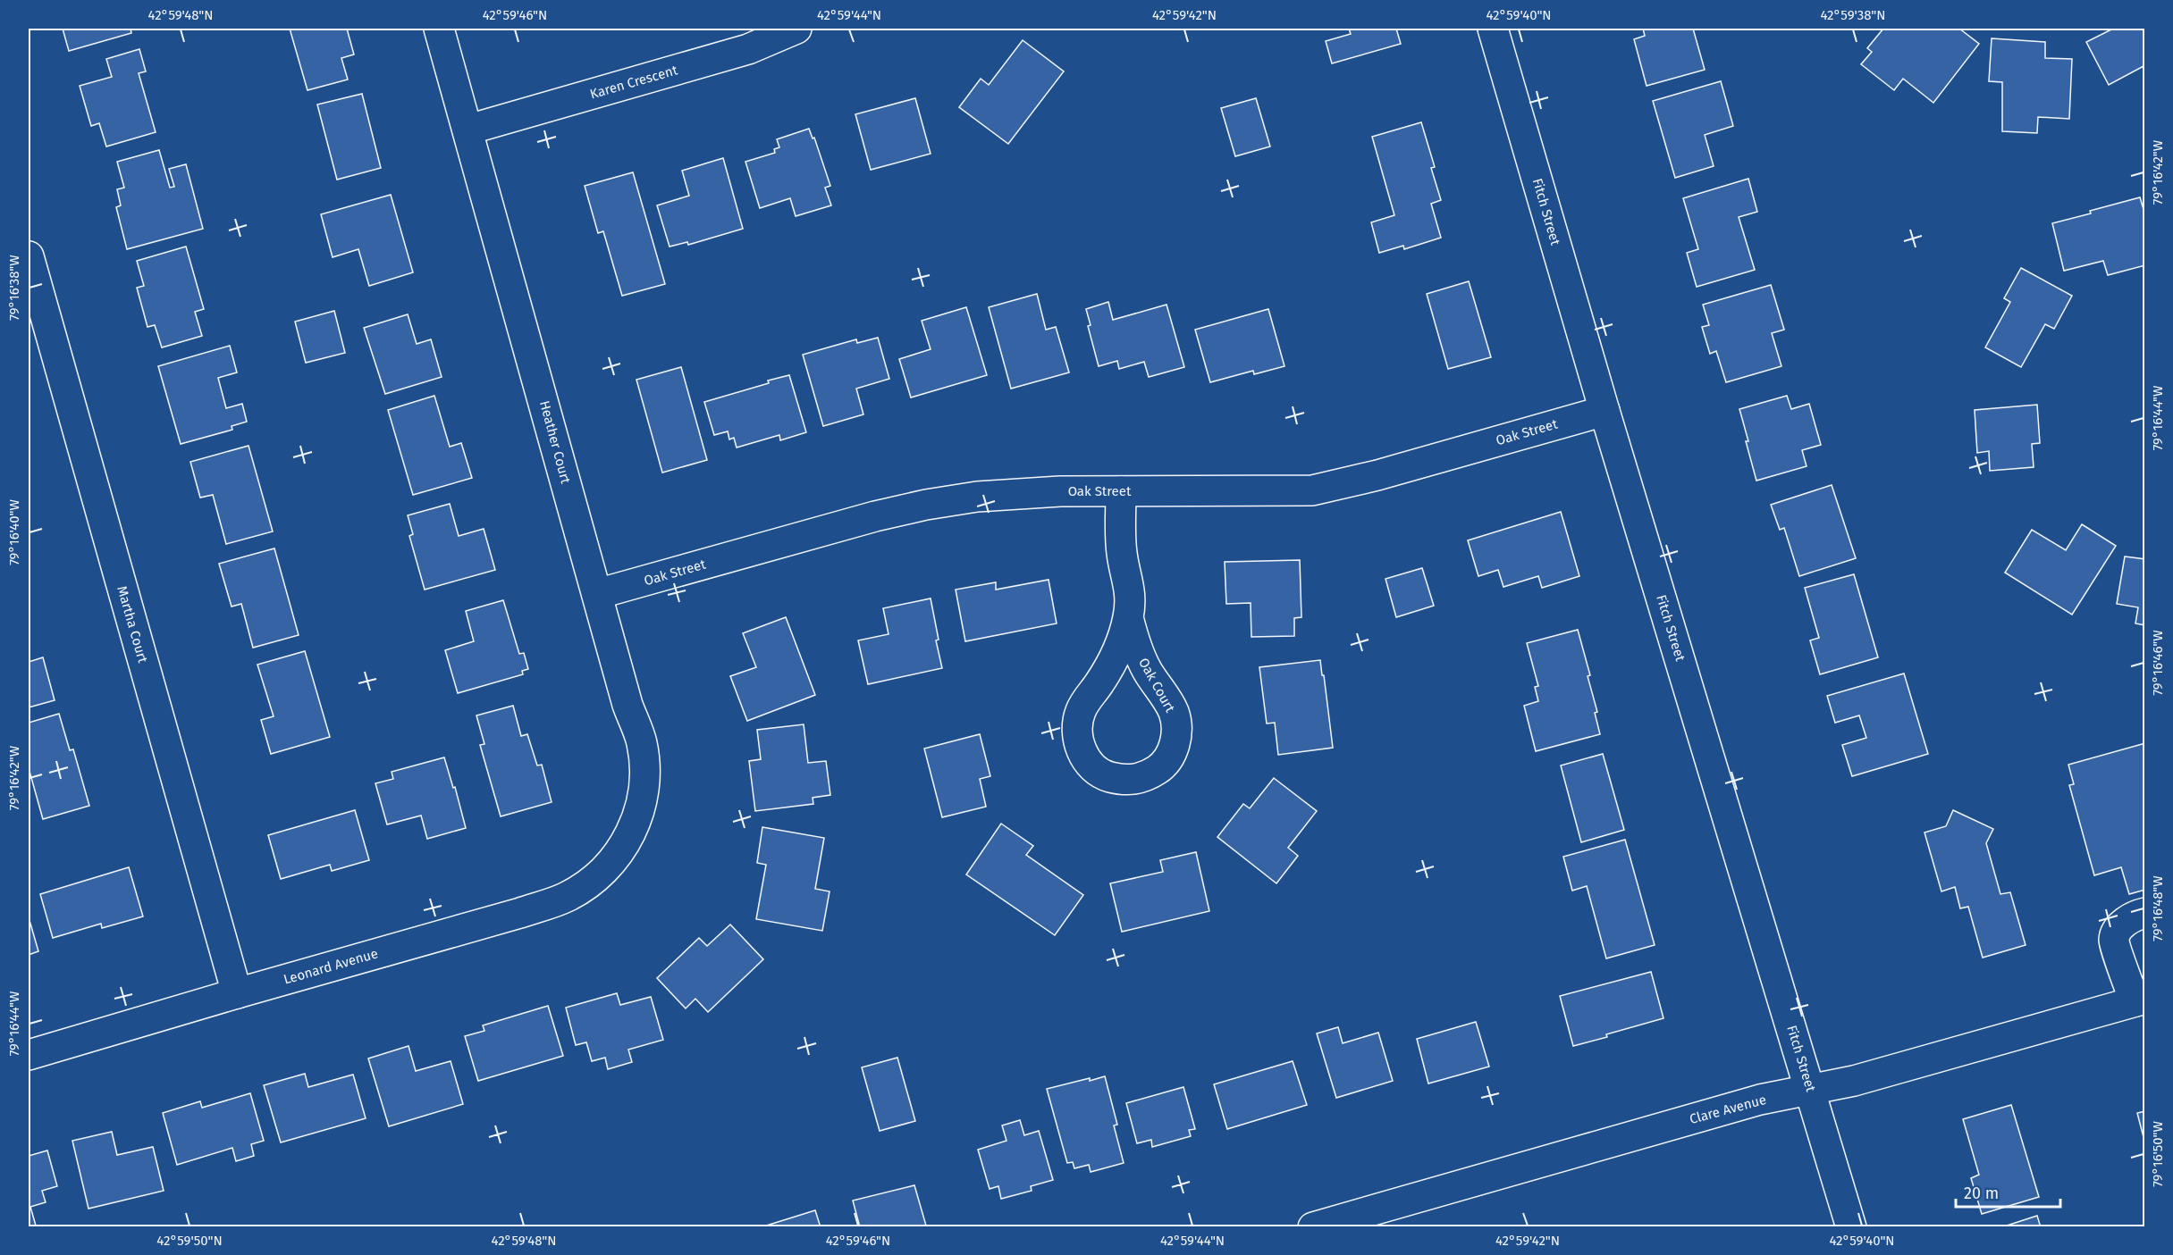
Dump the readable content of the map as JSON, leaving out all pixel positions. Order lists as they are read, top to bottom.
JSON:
{
  "streets": {
    "street": [
      "Karen Crescent",
      "Fitch Street",
      "Oak Street",
      "Heather Court",
      "Martha Court",
      "Oak Court",
      "Leonard Avenue",
      "Clare Avenue"
    ]
  },
  "crossings": [
    ["Karen Crescent", "Heather Court"],
    ["Fitch Street", "Oak Street"],
    ["Fitch Street", "Clare Avenue"],
    ["Oak Street", "Heather Court"],
    ["Oak Street", "Oak Court"],
    ["Heather Court", "Leonard Avenue"],
    ["Martha Court", "Leonard Avenue"]
  ],
  "scale_bar": "20 m",
  "coordinates": [
    "42°59'48\"N",
    "42°59'46\"N",
    "42°59'44\"N",
    "42°59'42\"N",
    "42°59'40\"N",
    "42°59'38\"N",
    "79°16'42\"W",
    "79°16'38\"W",
    "79°16'44\"W",
    "79°16'40\"W",
    "79°16'46\"W",
    "79°16'48\"W",
    "79°16'50\"W",
    "42°59'50\"N"
  ]
}
